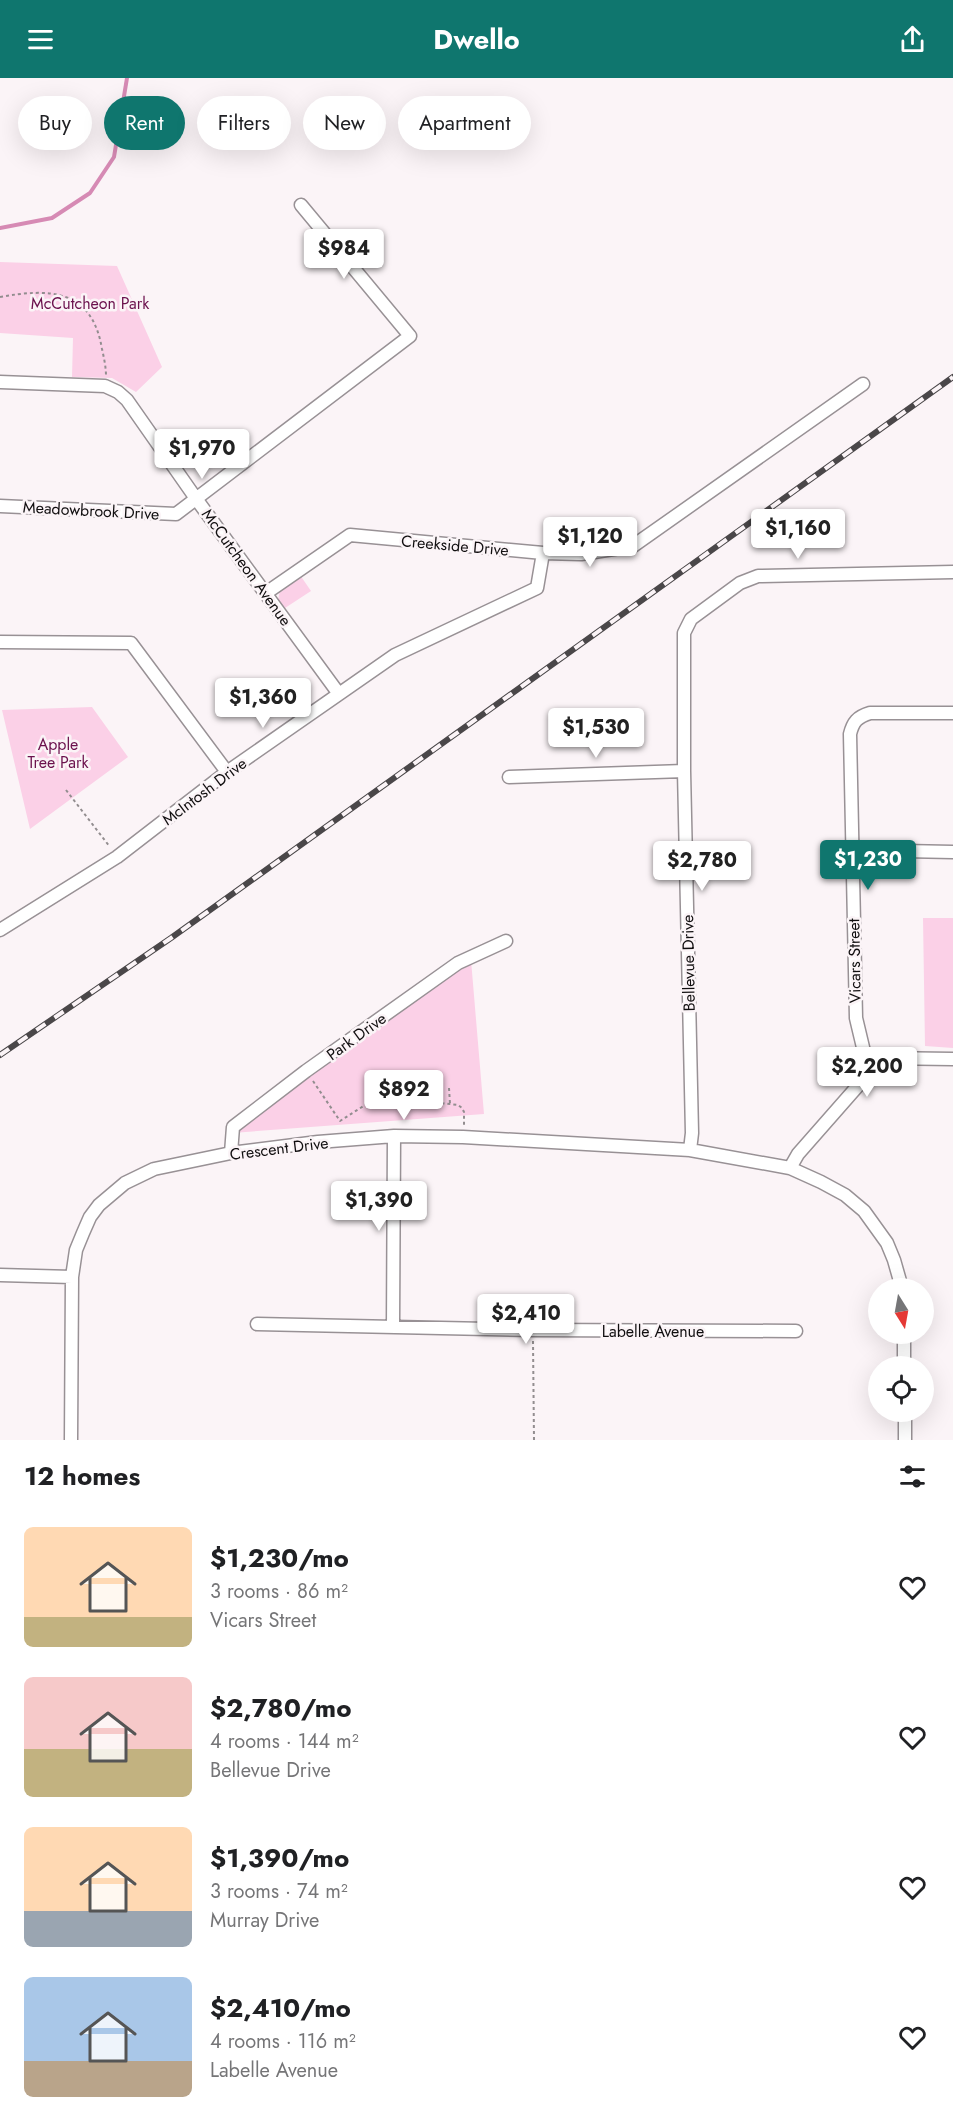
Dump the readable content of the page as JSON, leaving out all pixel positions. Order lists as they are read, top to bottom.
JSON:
{
  "streets": {
    "street": [
      "Meadowbrook Drive",
      "Creekside Drive",
      "McCutcheon Avenue",
      "McIntosh Drive",
      "Vicars Street",
      "Bellevue Drive",
      "Park Drive",
      "Crescent Drive",
      "Labelle Avenue"
    ]
  },
  "crossings": [
    ["Meadowbrook Drive", "McCutcheon Avenue"],
    ["Creekside Drive", "McCutcheon Avenue"],
    ["Creekside Drive", "McIntosh Drive"],
    ["McCutcheon Avenue", "McIntosh Drive"],
    ["Bellevue Drive", "Crescent Drive"],
    ["Park Drive", "Crescent Drive"]
  ],
  "parks": ["McCutcheon Park", "Apple Tree Park"],
  "north": "bottom",
  "page": {
    "header": "Dwello",
    "chip": [
      "Buy",
      "Rent",
      "Filters",
      "New",
      "Apartment"
    ],
    "price": [
      "$984",
      "$1,970",
      "$1,160",
      "$1,120",
      "$1,360",
      "$1,530",
      "$1,230",
      "$2,780",
      "$2,200",
      "$892",
      "$1,390",
      "$2,410"
    ],
    "heading": "12 homes",
    "list": [
      {
        "name": "$1,230/mo",
        "note": "3 rooms · 86 m² · Vicars Street"
      },
      {
        "name": "$2,780/mo",
        "note": "4 rooms · 144 m² · Bellevue Drive"
      },
      {
        "name": "$1,390/mo",
        "note": "3 rooms · 74 m² · Murray Drive"
      },
      {
        "name": "$2,410/mo",
        "note": "4 rooms · 116 m² · Labelle Avenue"
      }
    ]
  }
}
